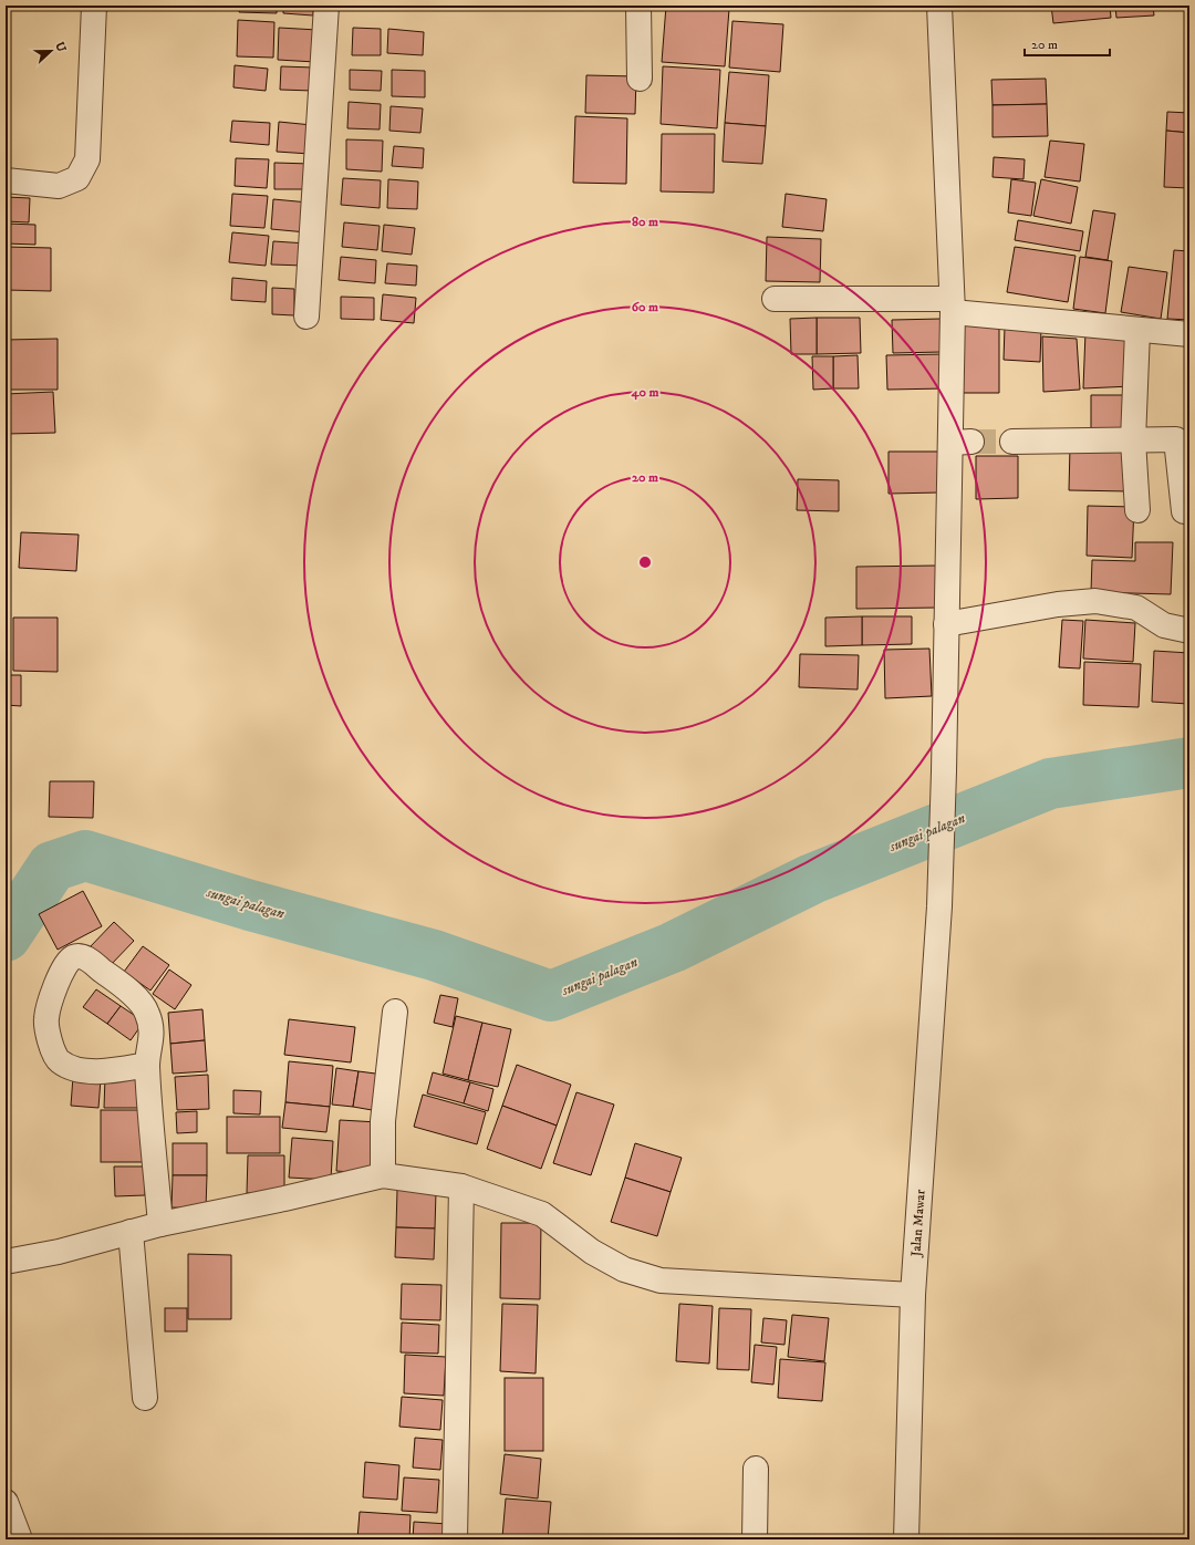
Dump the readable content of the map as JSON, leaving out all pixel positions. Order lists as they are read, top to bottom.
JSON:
{
  "streets": {
    "street": ["Jalan Mawar"]
  },
  "water": ["sungai palagan"],
  "scale_bar": "20 m",
  "north": "right",
  "rings": [
    "80 m",
    "60 m",
    "40 m",
    "20 m"
  ]
}
